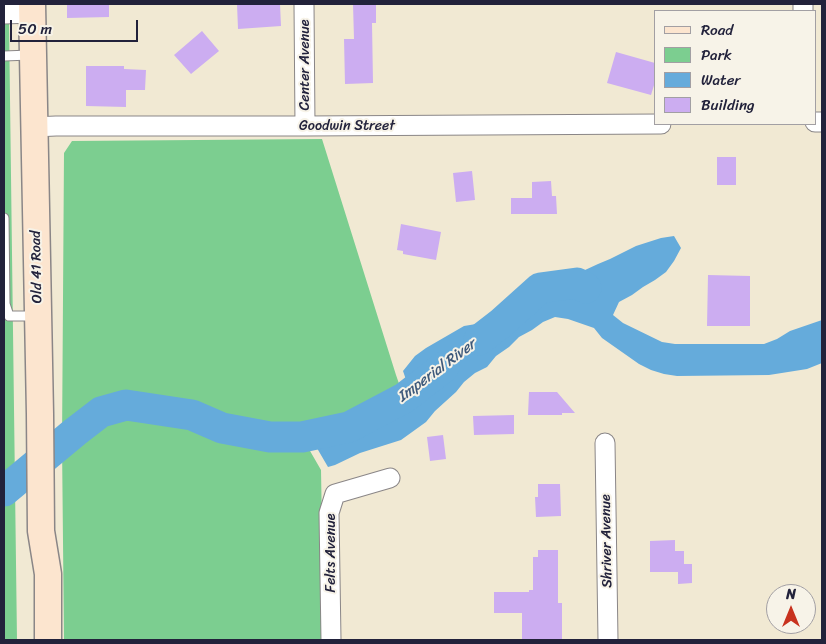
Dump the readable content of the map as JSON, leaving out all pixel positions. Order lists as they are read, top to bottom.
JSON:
{
  "streets": {
    "street": [
      "Center Avenue",
      "Goodwin Street",
      "Old 41 Road",
      "Shriver Avenue",
      "Felts Avenue"
    ]
  },
  "crossings": [
    ["Center Avenue", "Goodwin Street"],
    ["Goodwin Street", "Old 41 Road"]
  ],
  "water": ["Imperial River"],
  "legend": [
    "Road",
    "Park",
    "Water",
    "Building"
  ],
  "scale_bar": "50 m",
  "north": "top"
}
